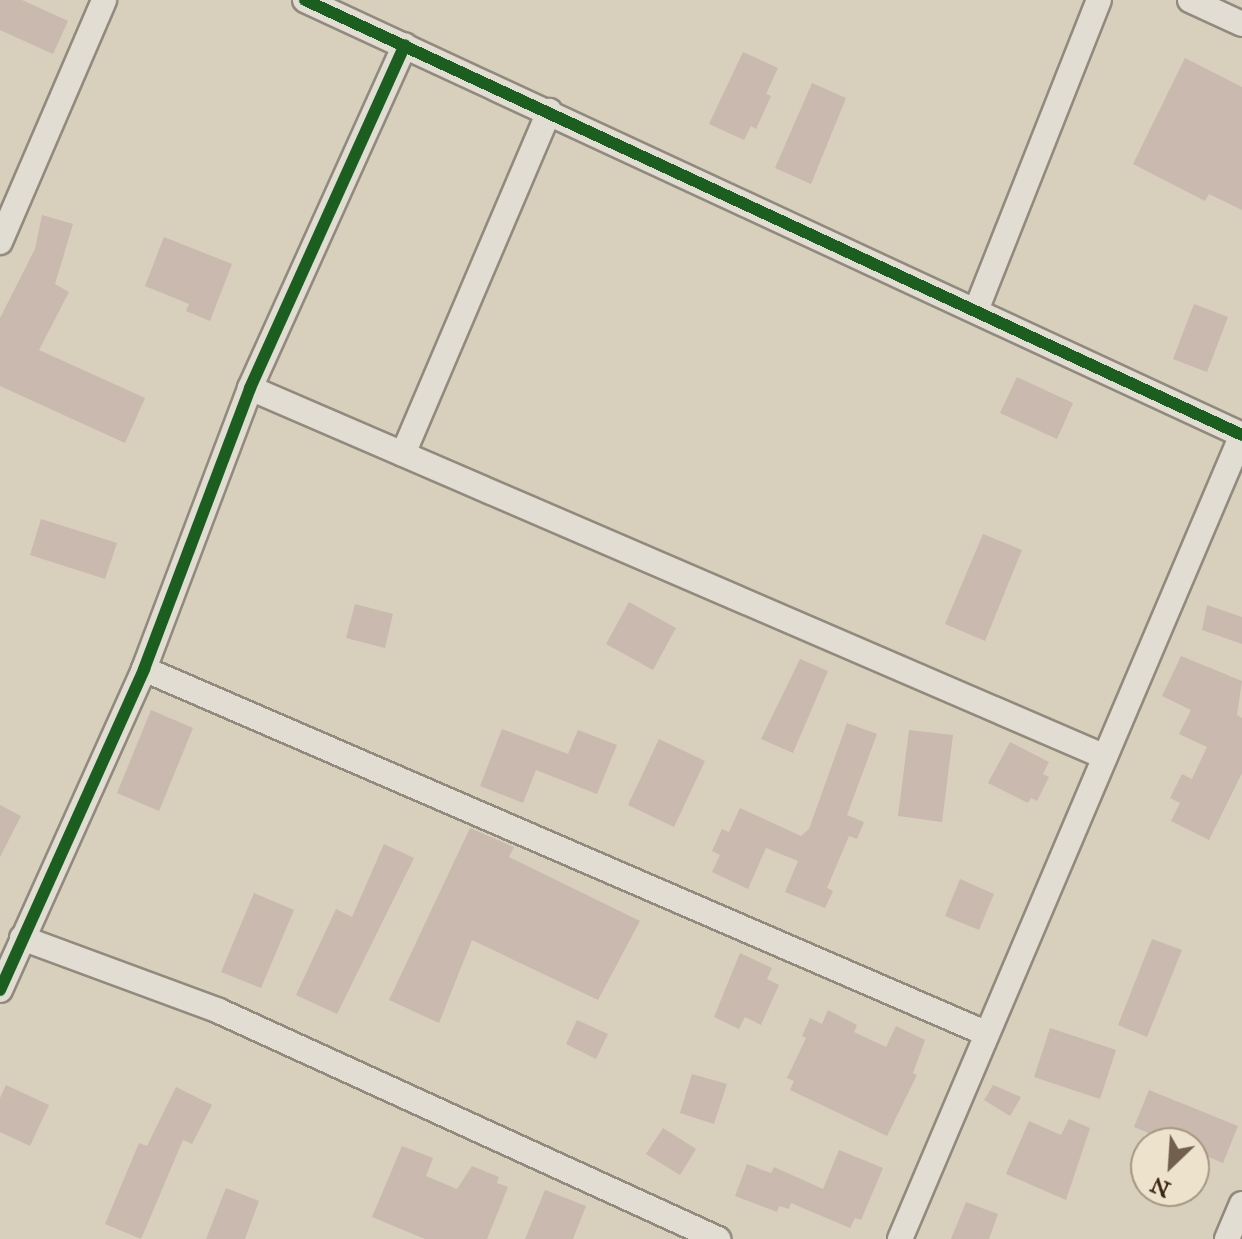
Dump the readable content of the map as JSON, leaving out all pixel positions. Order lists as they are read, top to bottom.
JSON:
{
  "north": "bottom left"
}
